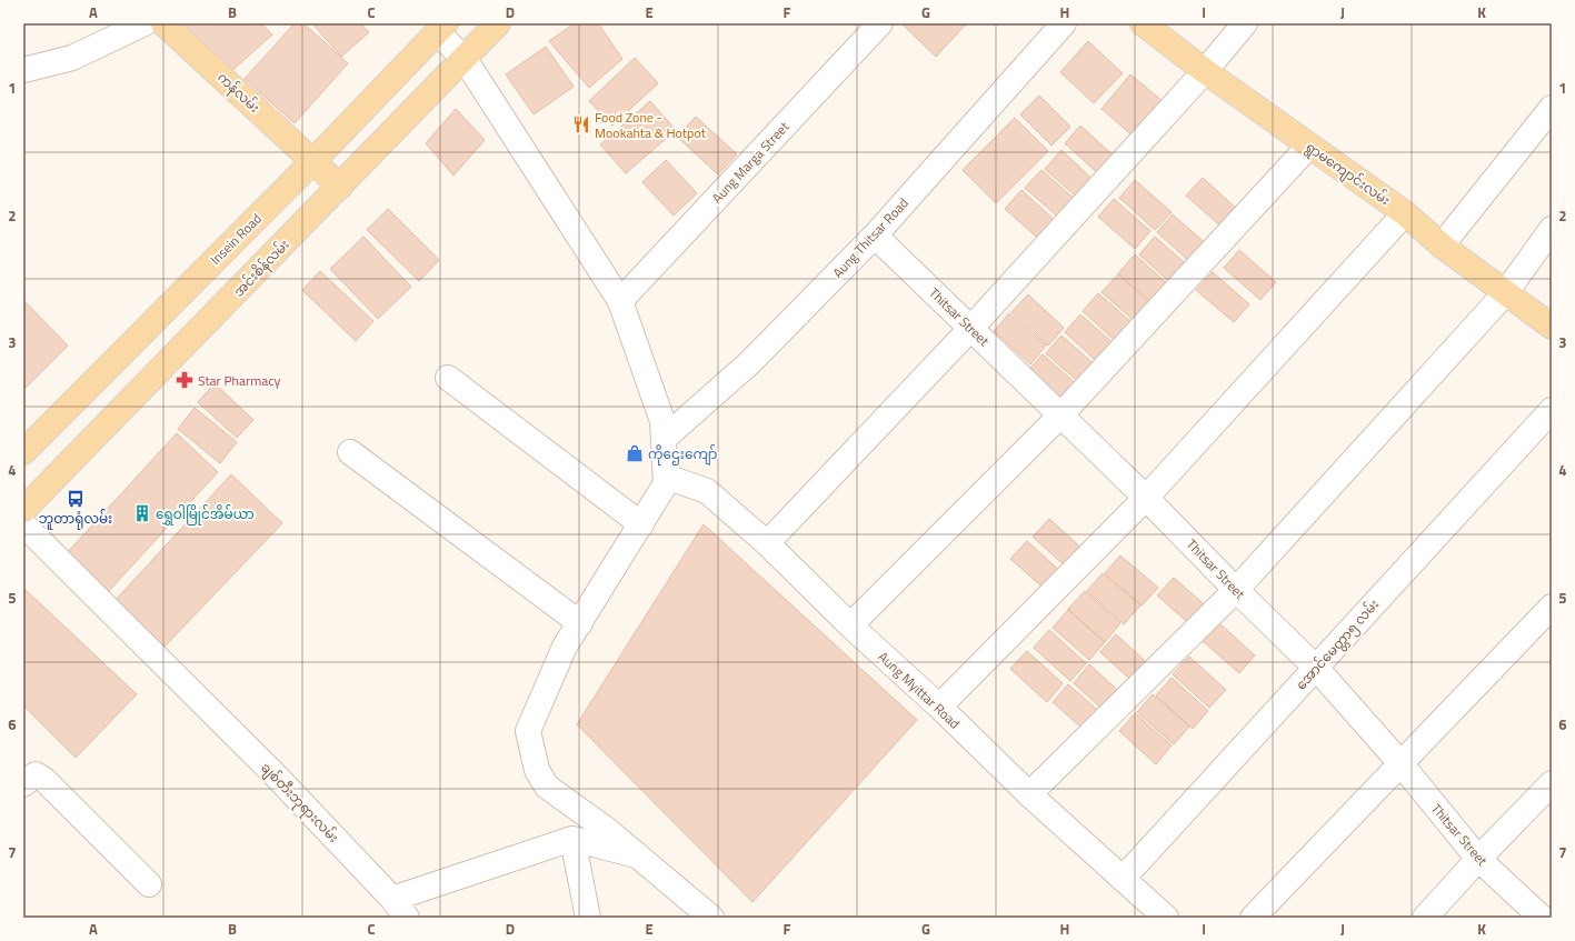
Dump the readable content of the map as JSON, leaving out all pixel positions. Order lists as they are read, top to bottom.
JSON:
{
  "streets": {
    "main road": [
      "ကန်လမ်း",
      "ရွာမကျောင်းလမ်း",
      "Insein Road",
      "အင်းစိန်လမ်း"
    ],
    "street": [
      "Aung Marga Street",
      "Aung Thitsar Road",
      "Thitsar Street",
      "အောင်မေတ္တာ၅ လမ်း",
      "Aung Myittar Road",
      "ချစ်တီးဘုရားလမ်း"
    ]
  },
  "crossings": [
    ["ကန်လမ်း", "Insein Road"],
    ["ကန်လမ်း", "အင်းစိန်လမ်း"],
    ["Aung Thitsar Road", "Thitsar Street"],
    ["Thitsar Street", "အောင်မေတ္တာ၅ လမ်း"],
    ["အောင်မေတ္တာ၅ လမ်း", "Aung Myittar Road"]
  ],
  "places": {
    "restaurant": ["Food Zone - Mookahta & Hotpot"],
    "pharmacy": ["Star Pharmacy"],
    "shop": ["ကိုဌေးကျော်"],
    "bus stop": ["ဘူတာရုံလမ်း"],
    "building": ["ရွှေဝါမြိုင်အိမ်ယာ"]
  },
  "grid": {
    "columns": [
      "A",
      "B",
      "C",
      "D",
      "E",
      "F",
      "G",
      "H",
      "I",
      "J",
      "K"
    ],
    "rows": [
      "1",
      "2",
      "3",
      "4",
      "5",
      "6",
      "7"
    ]
  }
}
